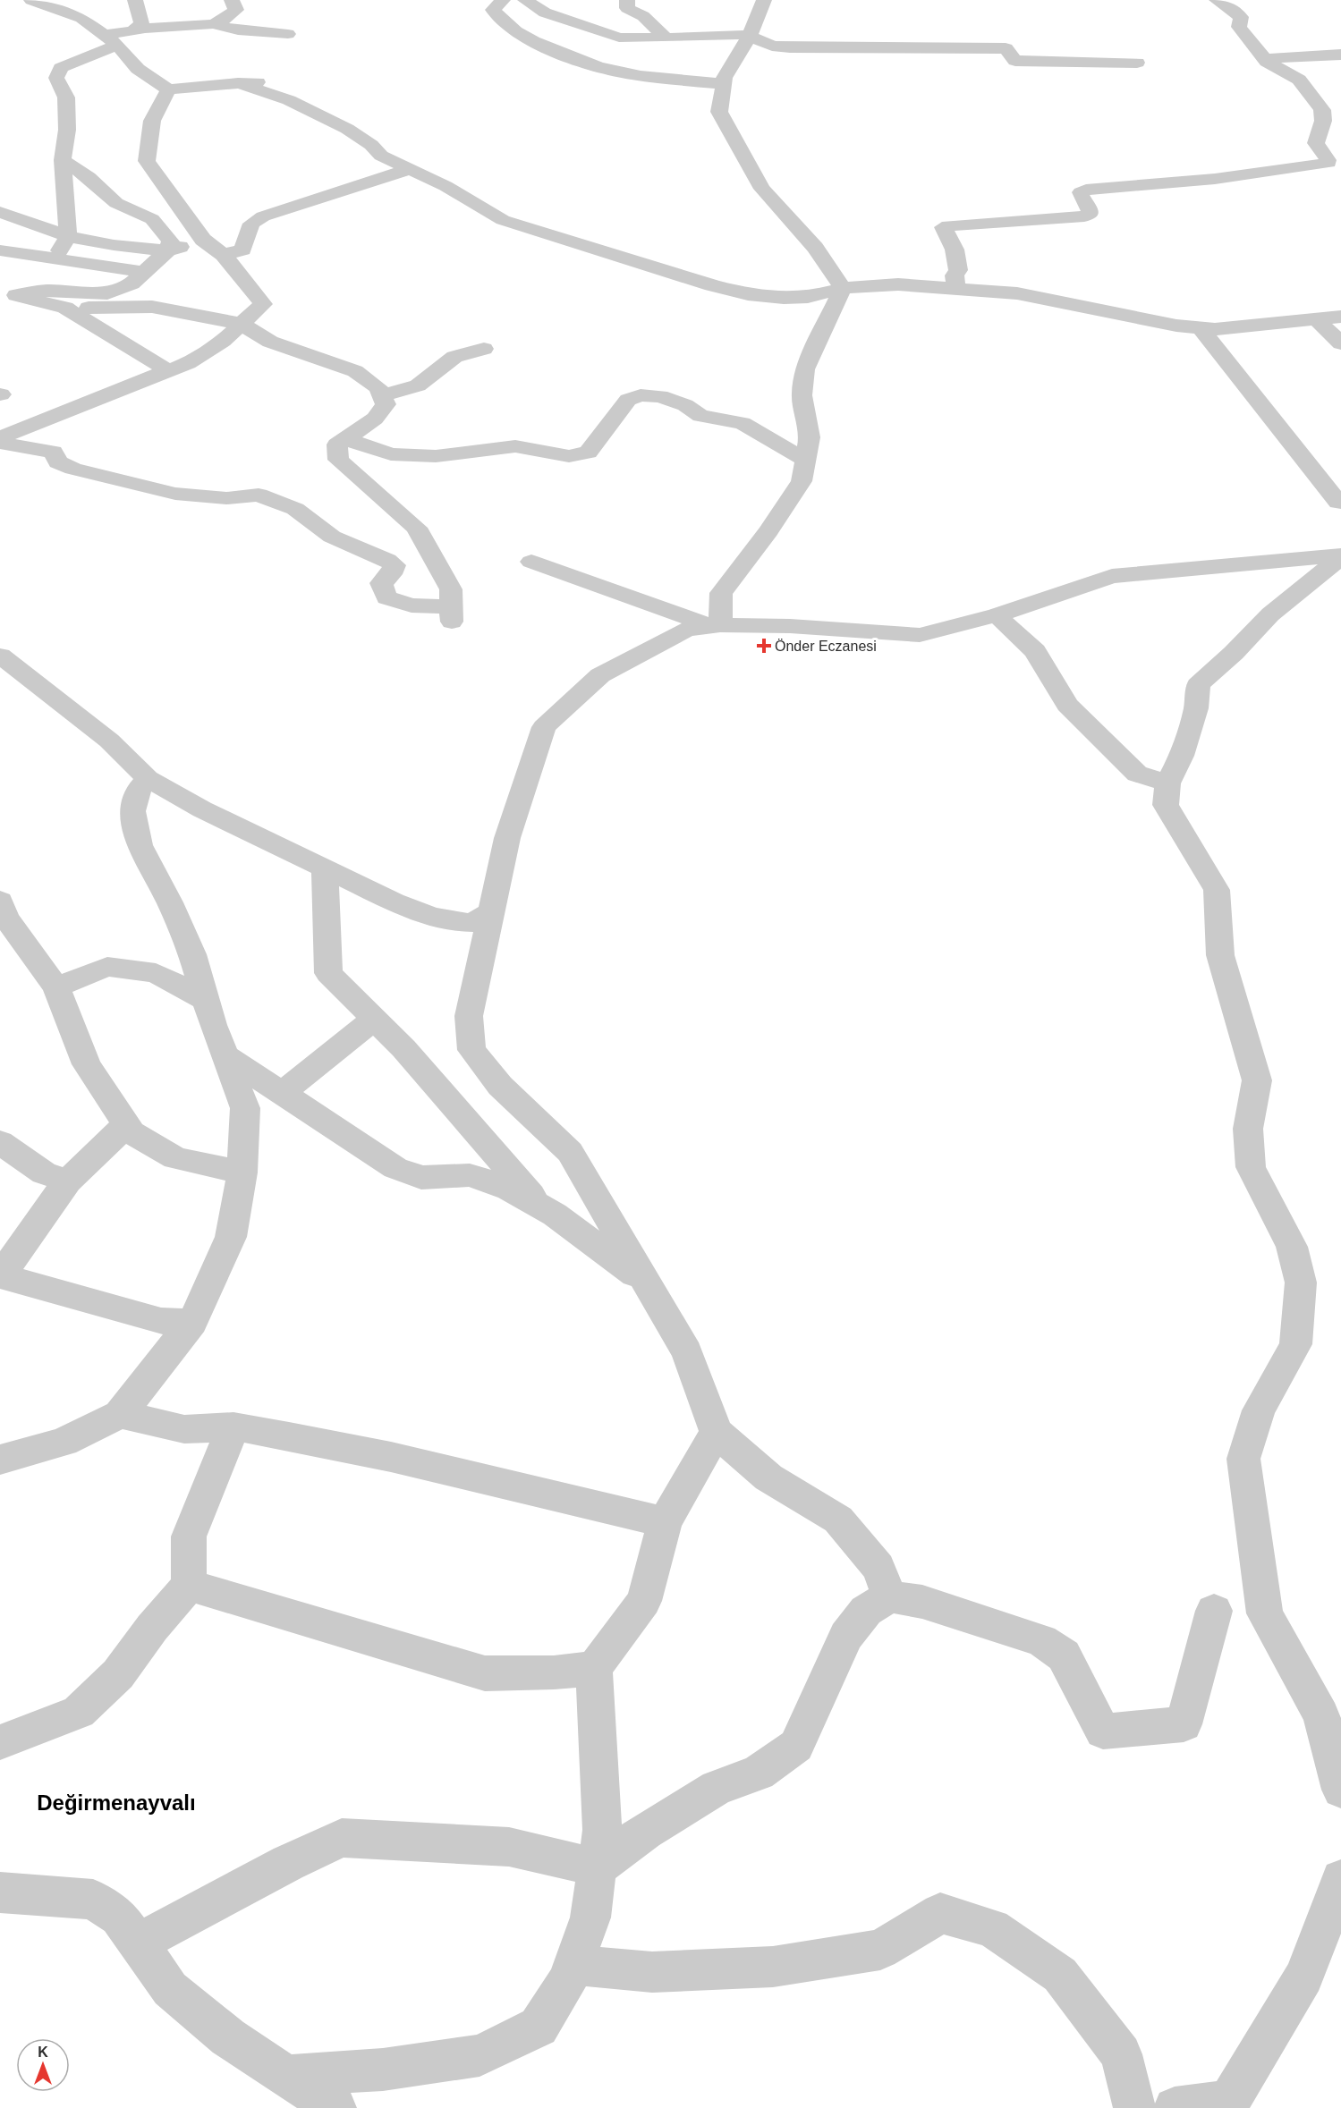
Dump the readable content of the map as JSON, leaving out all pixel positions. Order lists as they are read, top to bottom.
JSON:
{
  "districts": ["Değirmenayvalı"],
  "places": {
    "health": ["Önder Eczanesi"]
  },
  "north": "top"
}
